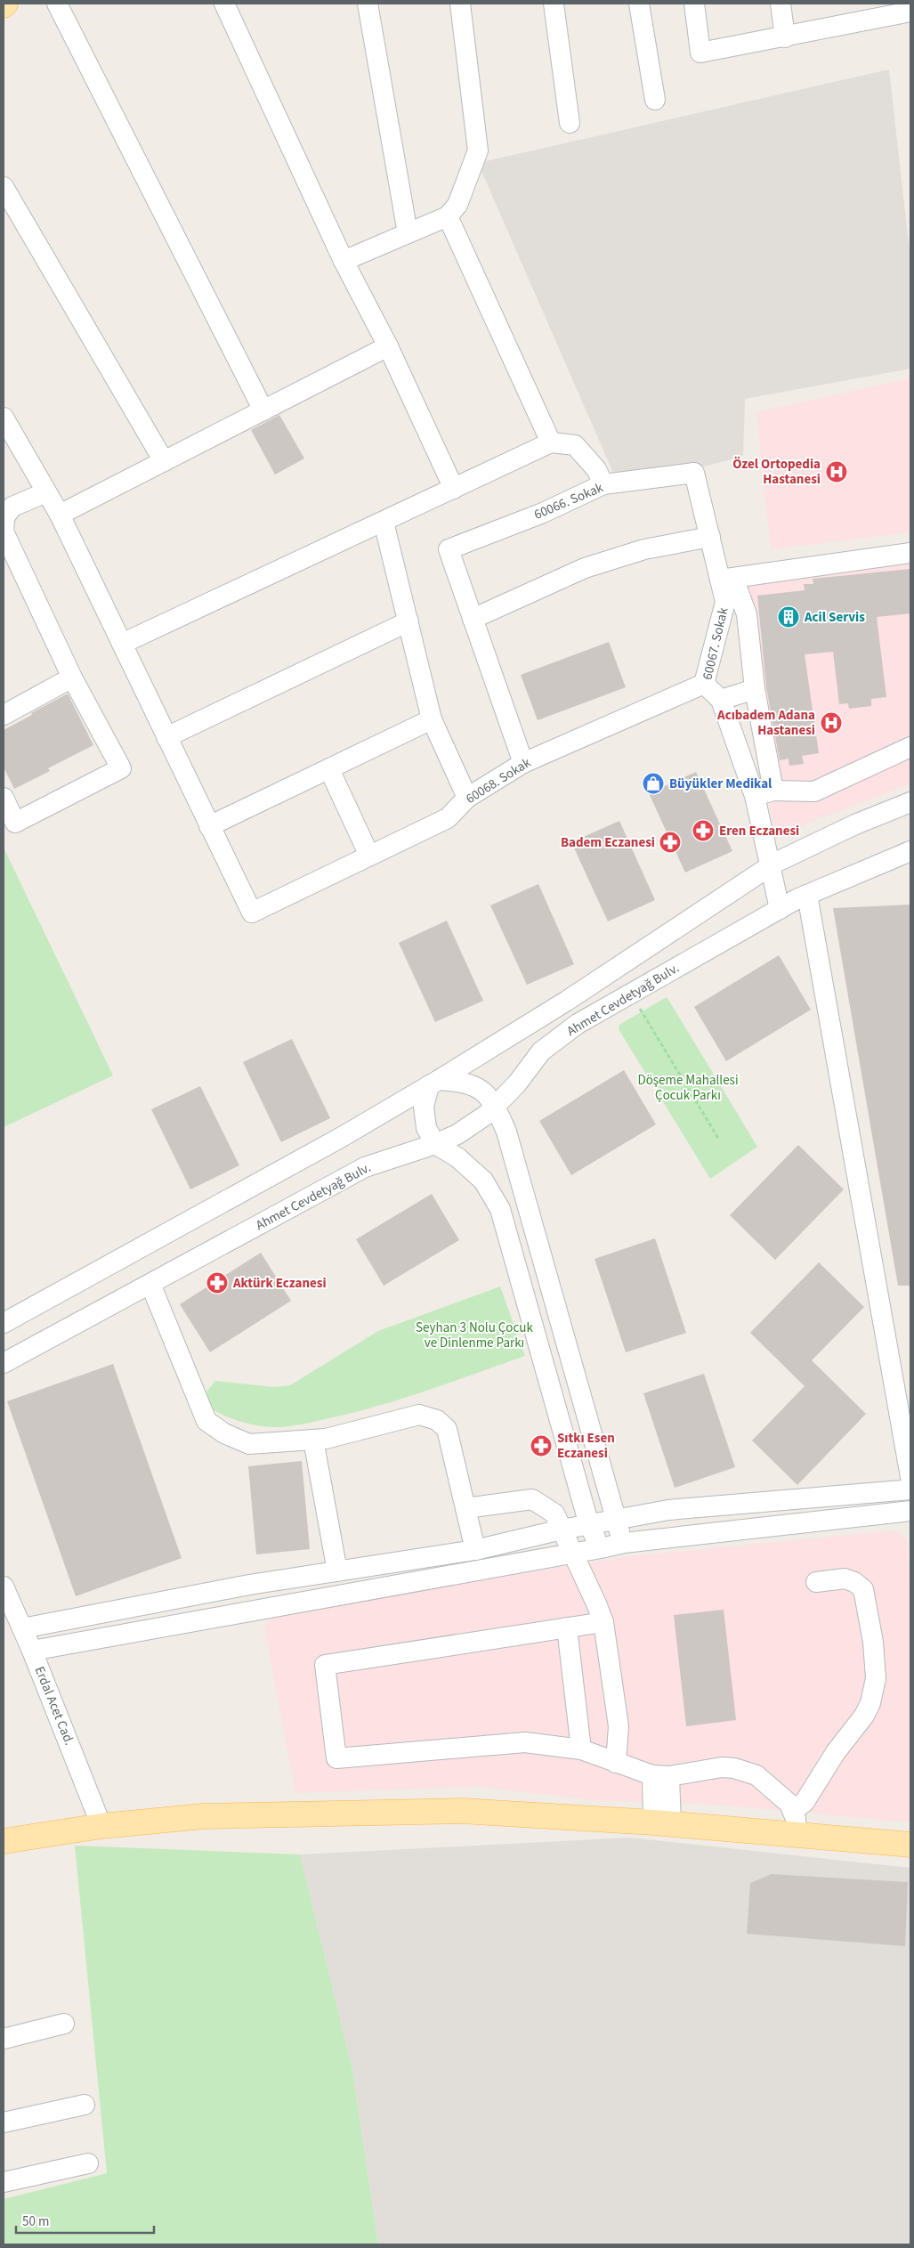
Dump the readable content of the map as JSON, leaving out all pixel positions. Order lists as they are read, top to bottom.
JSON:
{
  "streets": {
    "street": [
      "60066. Sokak",
      "60067. Sokak",
      "60068. Sokak",
      "Ahmet Cevdetyağ Bulv.",
      "Erdal Acet Cad."
    ]
  },
  "crossings": [
    ["60066. Sokak", "60067. Sokak"],
    ["60067. Sokak", "60068. Sokak"],
    ["60067. Sokak", "Ahmet Cevdetyağ Bulv."]
  ],
  "parks": ["Döşeme Mahallesi Çocuk Parkı", "Seyhan 3 Nolu Çocuk ve Dinlenme Parkı"],
  "places": {
    "hospital": ["Özel Ortopedia Hastanesi", "Acıbadem Adana Hastanesi"],
    "building": ["Acil Servis"],
    "shop": ["Büyükler Medikal"],
    "pharmacy": [
      "Eren Eczanesi",
      "Badem Eczanesi",
      "Aktürk Eczanesi",
      "Sıtkı Esen Eczanesi"
    ]
  },
  "scale_bar": "50 m"
}
